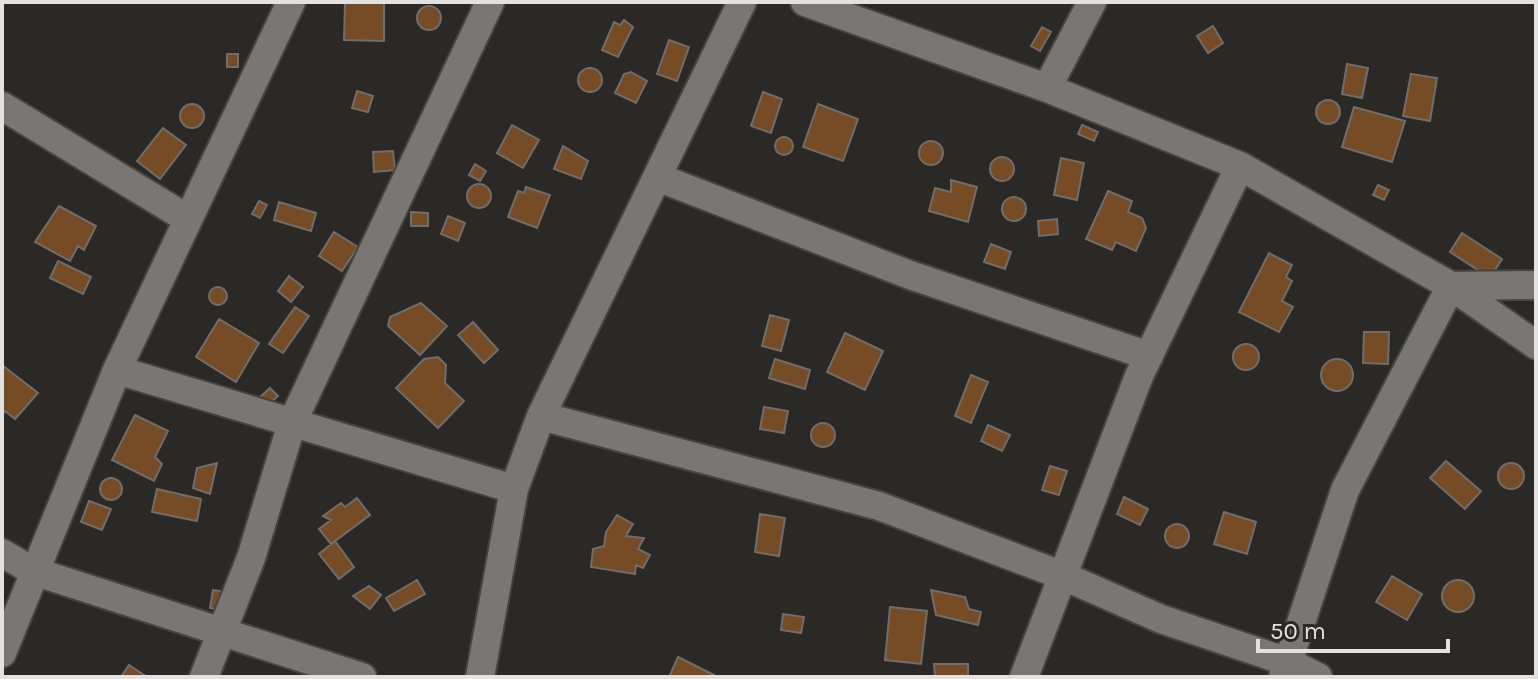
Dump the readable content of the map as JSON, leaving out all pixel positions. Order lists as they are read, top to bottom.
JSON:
{
  "scale_bar": "50 m"
}
